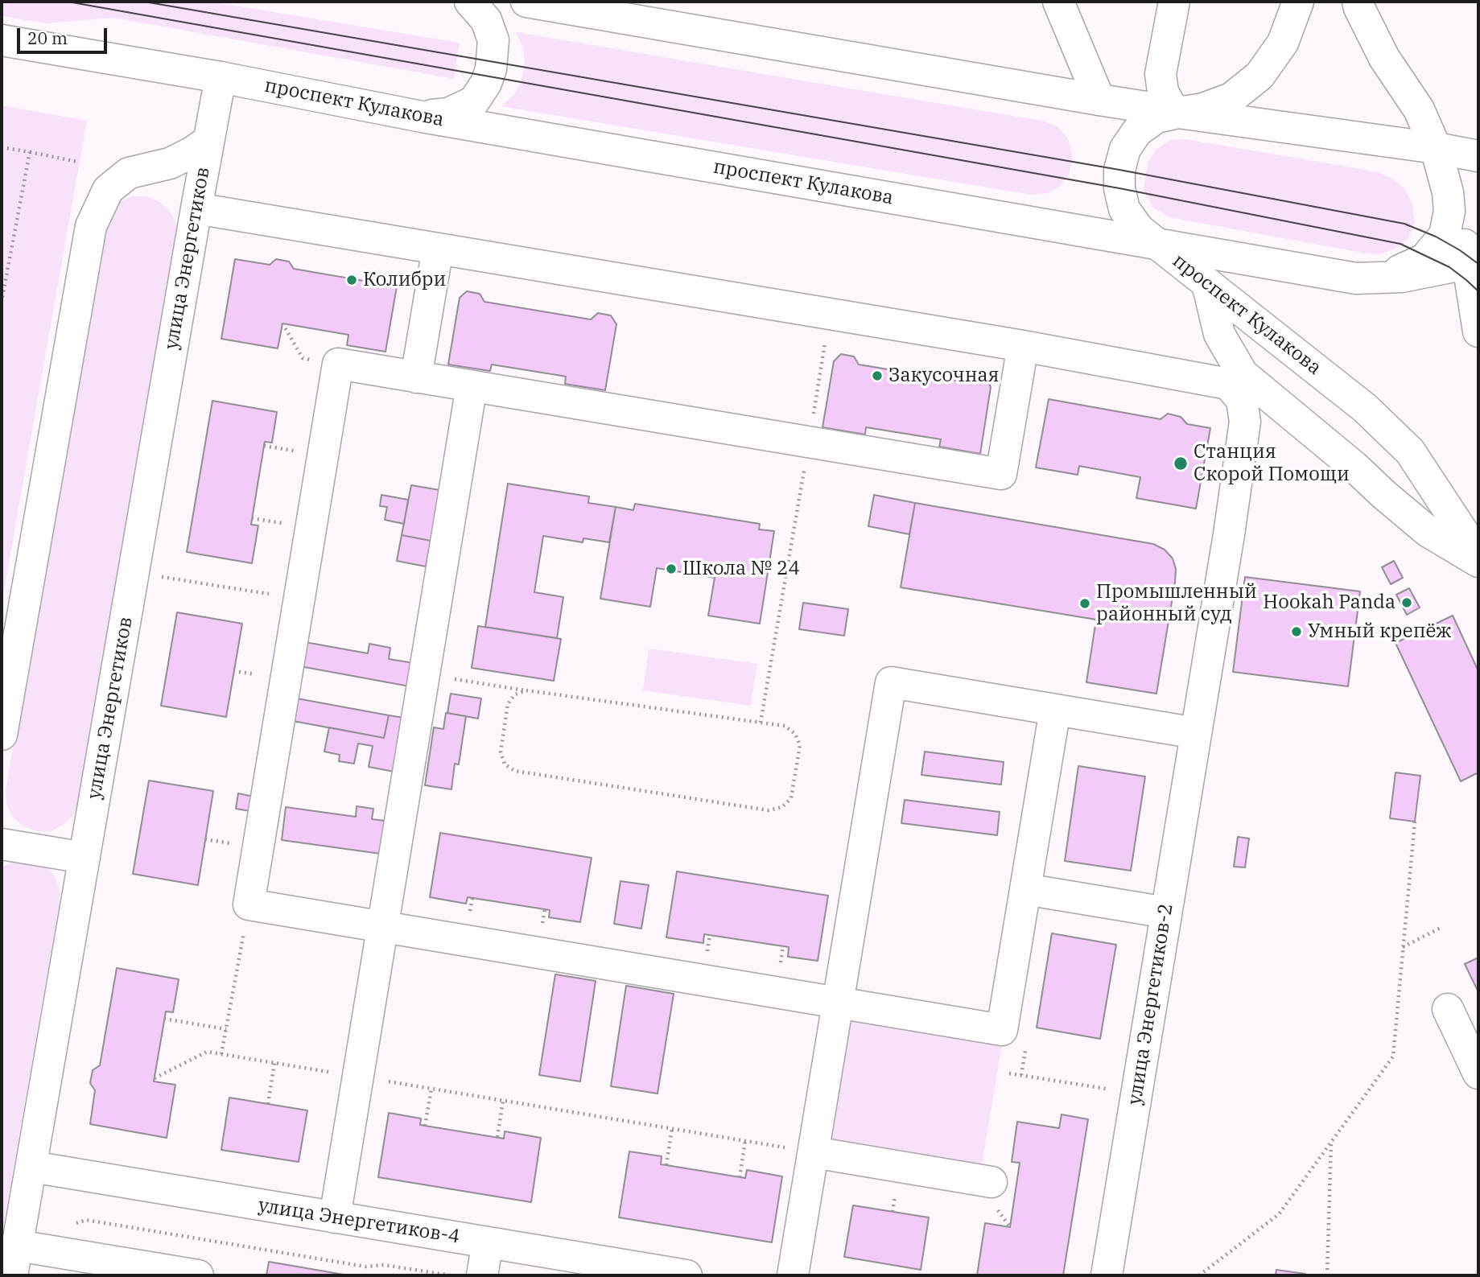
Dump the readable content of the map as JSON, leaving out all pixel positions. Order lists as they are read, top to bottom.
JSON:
{
  "streets": {
    "main road": [
      "проспект Кулакова",
      "улица Энергетиков",
      "улица Энергетиков-2",
      "улица Энергетиков-4"
    ]
  },
  "crossings": [
    ["проспект Кулакова", "улица Энергетиков"],
    ["улица Энергетиков", "улица Энергетиков-2"],
    ["улица Энергетиков", "улица Энергетиков-4"]
  ],
  "places": [
    "Колибри",
    "Закусочная",
    "Станция Скорой Помощи",
    "Школа № 24",
    "Hookah Panda",
    "Промышленный районный суд",
    "Умный крепёж"
  ],
  "scale_bar": "20 m"
}
